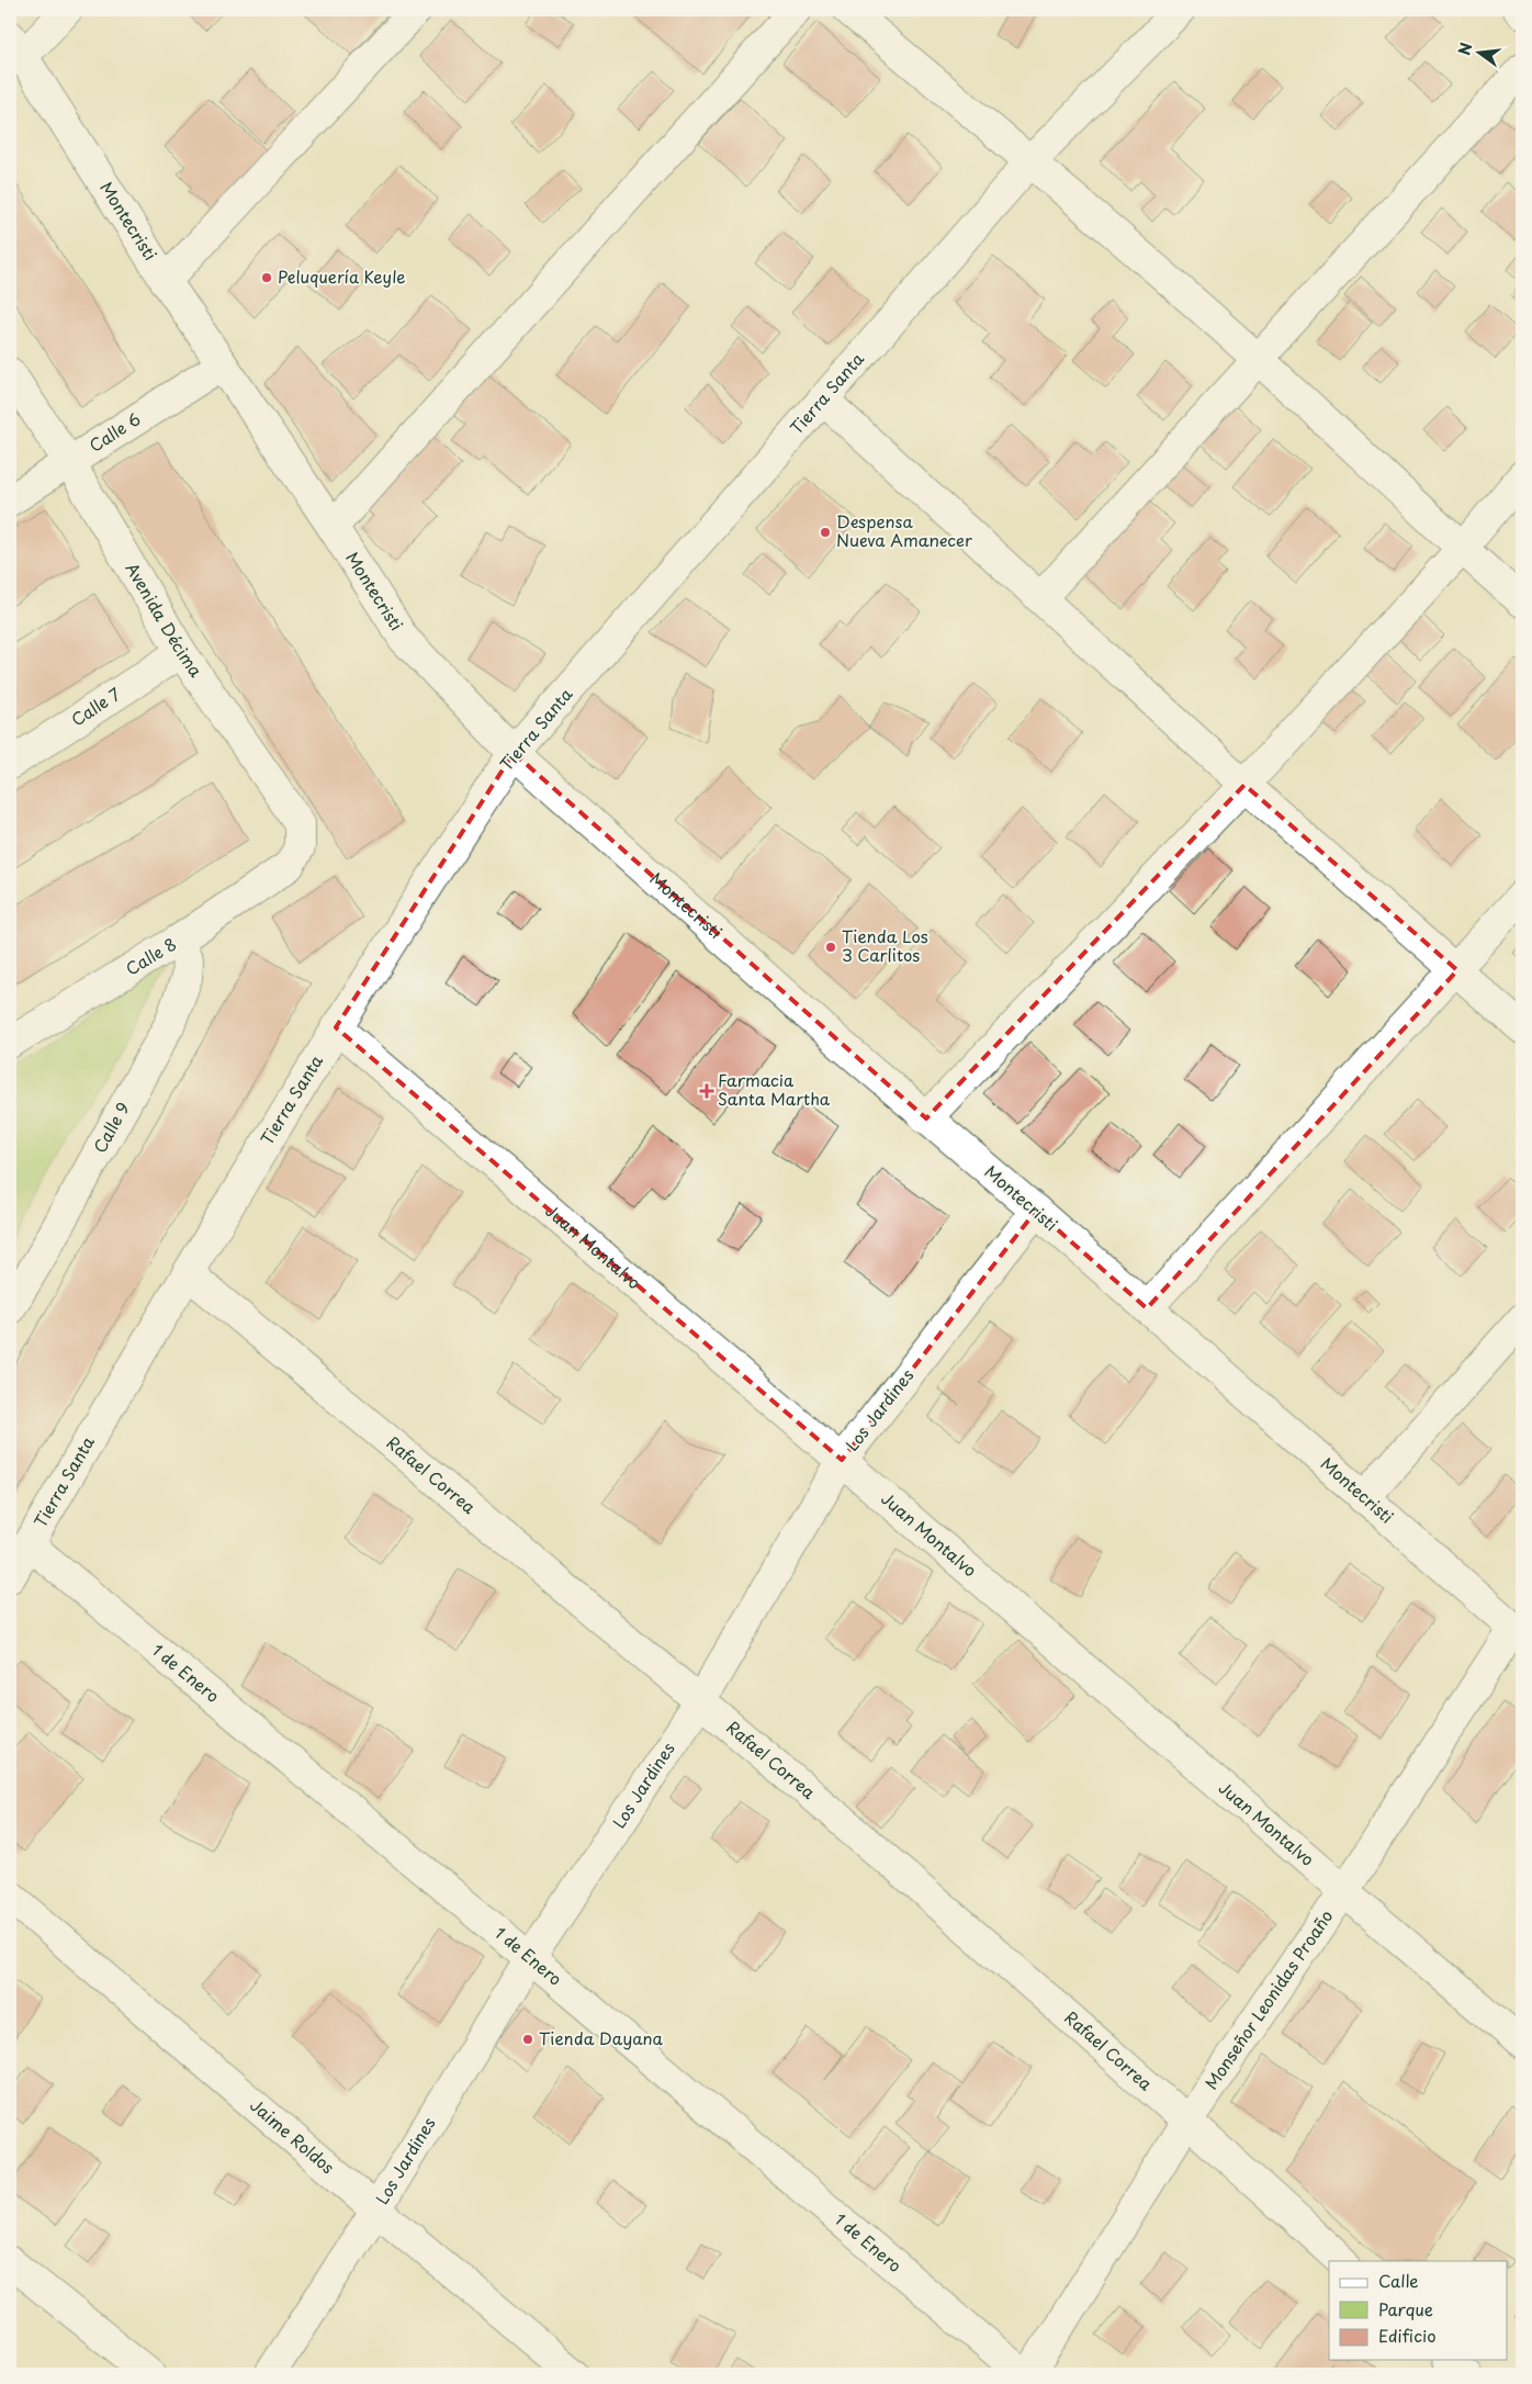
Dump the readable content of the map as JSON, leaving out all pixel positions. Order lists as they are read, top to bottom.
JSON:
{
  "streets": {
    "street": [
      "Montecristi",
      "Tierra Santa",
      "Calle 6",
      "Avenida Décima",
      "Calle 7",
      "Calle 8",
      "Calle 9",
      "Juan Montalvo",
      "Los Jardines",
      "Rafael Correa",
      "1 de Enero",
      "Monseñor Leonidas Proaño",
      "Jaime Roldos"
    ]
  },
  "crossings": [
    ["Montecristi", "Tierra Santa"],
    ["Montecristi", "Calle 6"],
    ["Montecristi", "Los Jardines"],
    ["Montecristi", "Monseñor Leonidas Proaño"],
    ["Tierra Santa", "Juan Montalvo"],
    ["Tierra Santa", "Rafael Correa"],
    ["Tierra Santa", "1 de Enero"],
    ["Calle 6", "Avenida Décima"],
    ["Avenida Décima", "Calle 7"],
    ["Avenida Décima", "Calle 8"],
    ["Calle 8", "Calle 9"],
    ["Juan Montalvo", "Los Jardines"],
    ["Juan Montalvo", "Monseñor Leonidas Proaño"],
    ["Los Jardines", "Rafael Correa"],
    ["Los Jardines", "1 de Enero"],
    ["Los Jardines", "Jaime Roldos"],
    ["Rafael Correa", "Monseñor Leonidas Proaño"]
  ],
  "places": {
    "other": [
      "Peluquería Keyle",
      "Despensa Nueva Amanecer",
      "Tienda Los 3 Carlitos",
      "Tienda Dayana"
    ],
    "health": ["Farmacia Santa Martha"]
  },
  "legend": ["Calle", "Parque", "Edificio"],
  "north": "left"
}
